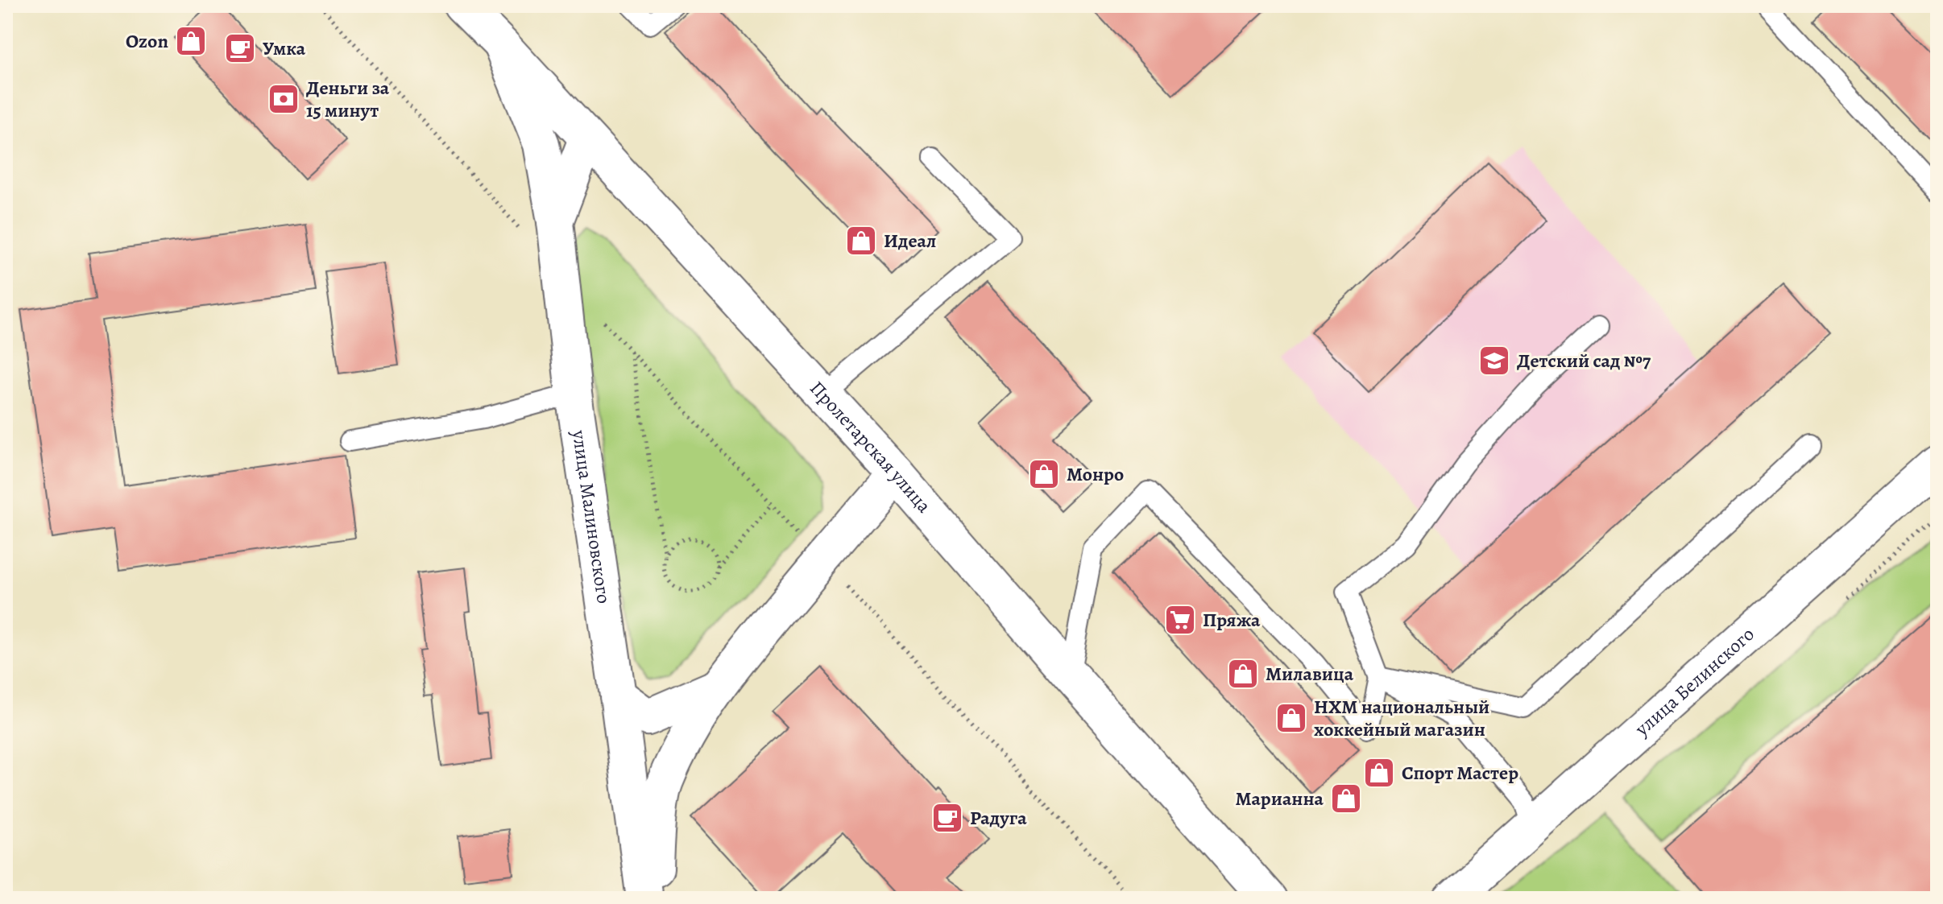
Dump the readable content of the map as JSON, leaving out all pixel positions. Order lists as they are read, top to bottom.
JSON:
{
  "streets": {
    "street": ["Пролетарская улица", "улица Малиновского", "улица Белинского"]
  },
  "crossings": [
    ["Пролетарская улица", "улица Малиновского"]
  ],
  "places": {
    "shop": [
      "Ozon",
      "Идеал",
      "Монро",
      "Милавица",
      "НХМ национальный хоккейный магазин",
      "Спорт Мастер",
      "Марианна"
    ],
    "cafe": ["Умка", "Радуга"],
    "bank": ["Деньги за 15 минут"],
    "school or university": ["Детский сад №7"],
    "supermarket": ["Пряжа"]
  }
}
